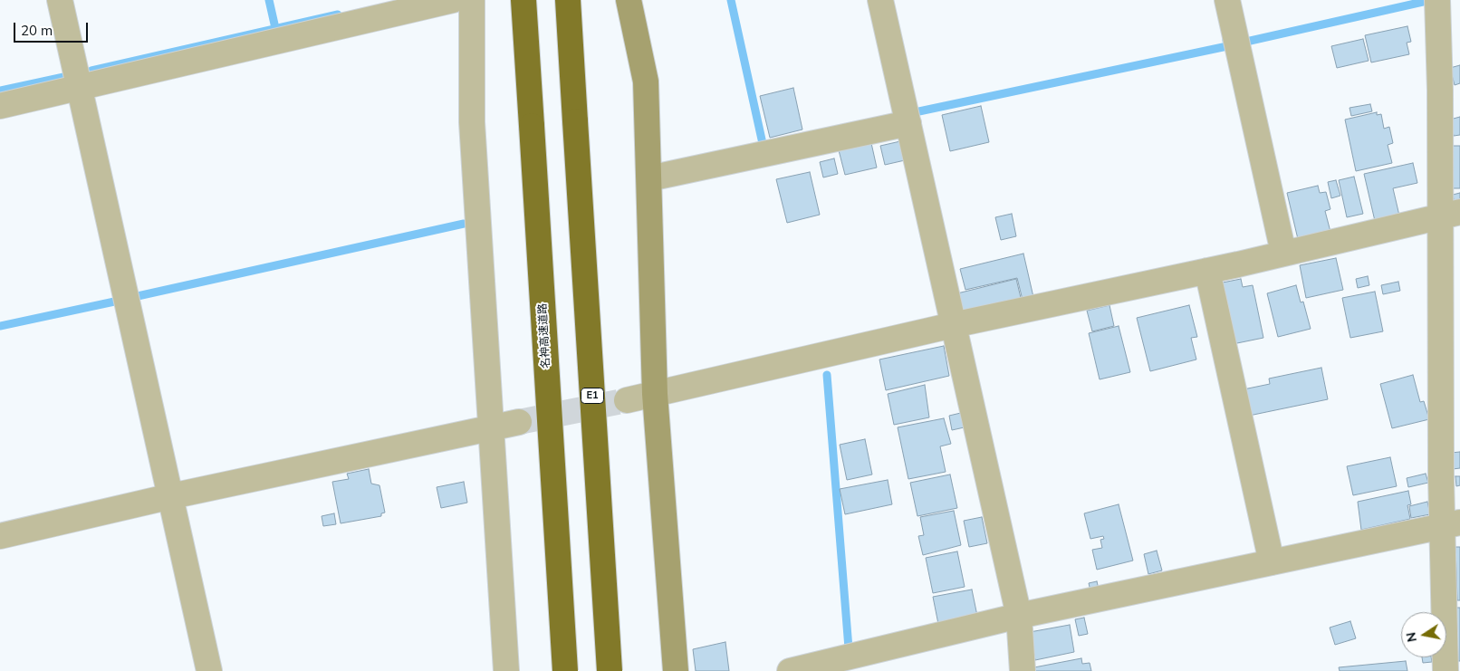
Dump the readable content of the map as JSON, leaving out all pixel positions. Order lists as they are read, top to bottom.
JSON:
{
  "streets": {
    "highway": ["名神高速道路", "E1"]
  },
  "scale_bar": "20 m",
  "north": "left"
}
